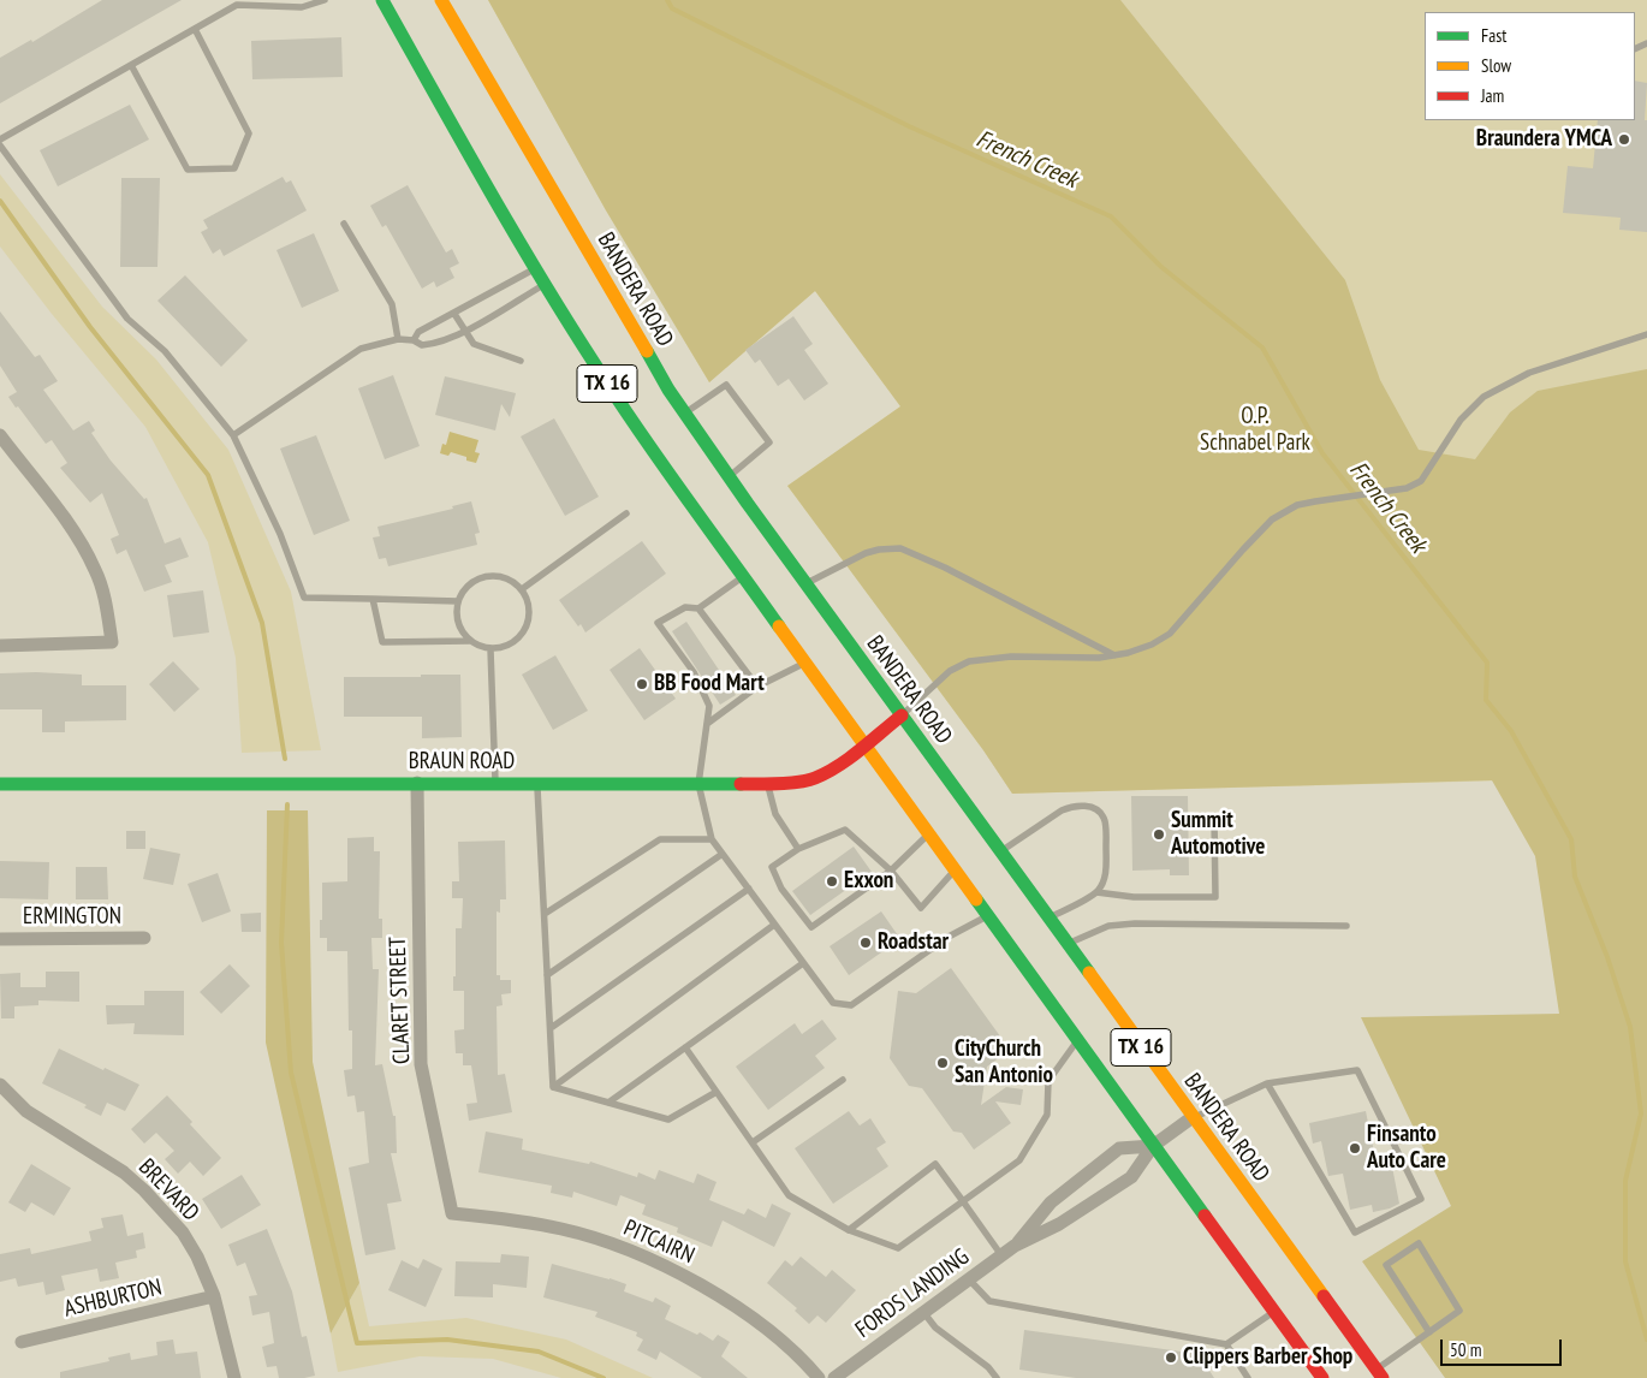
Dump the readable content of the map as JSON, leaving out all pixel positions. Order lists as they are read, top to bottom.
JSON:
{
  "streets": {
    "main road": ["BANDERA ROAD", "TX 16", "BRAUN ROAD"],
    "street": [
      "ERMINGTON",
      "CLARET STREET",
      "BREVARD",
      "PITCAIRN",
      "FORDS LANDING",
      "ASHBURTON"
    ]
  },
  "crossings": [
    ["BANDERA ROAD", "BRAUN ROAD"],
    ["BANDERA ROAD", "FORDS LANDING"],
    ["TX 16", "BRAUN ROAD"],
    ["TX 16", "FORDS LANDING"],
    ["BRAUN ROAD", "CLARET STREET"],
    ["CLARET STREET", "PITCAIRN"],
    ["BREVARD", "ASHBURTON"]
  ],
  "water": ["French Creek"],
  "parks": ["O.P. Schnabel Park"],
  "places": [
    "Braundera YMCA",
    "BB Food Mart",
    "Summit Automotive",
    "Exxon",
    "Roadstar",
    "CityChurch San Antonio",
    "Finsanto Auto Care",
    "Clippers Barber Shop"
  ],
  "legend": ["Fast", "Slow", "Jam"],
  "scale_bar": "50 m"
}
